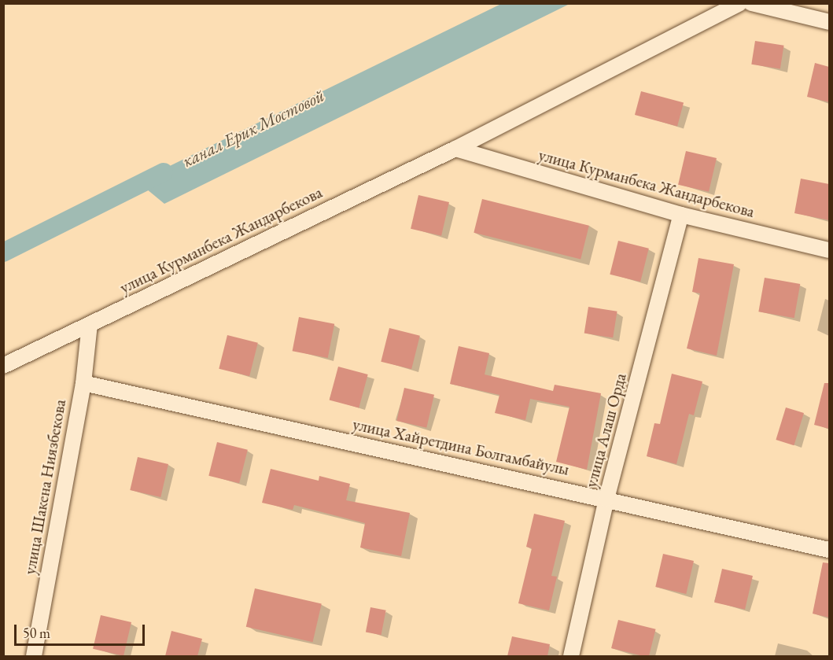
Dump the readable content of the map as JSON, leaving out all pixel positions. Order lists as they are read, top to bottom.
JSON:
{
  "streets": {
    "street": [
      "улица Курманбека Жандарбекова",
      "улица Алаш Орда",
      "улица Хайретдина Болгамбайулы",
      "улица Шакена Ниязбекова"
    ]
  },
  "crossings": [
    ["улица Курманбека Жандарбекова", "улица Алаш Орда"],
    ["улица Курманбека Жандарбекова", "улица Шакена Ниязбекова"],
    ["улица Алаш Орда", "улица Хайретдина Болгамбайулы"],
    ["улица Хайретдина Болгамбайулы", "улица Шакена Ниязбекова"]
  ],
  "water": ["канал Ерик Мостовой"],
  "scale_bar": "50 m"
}
